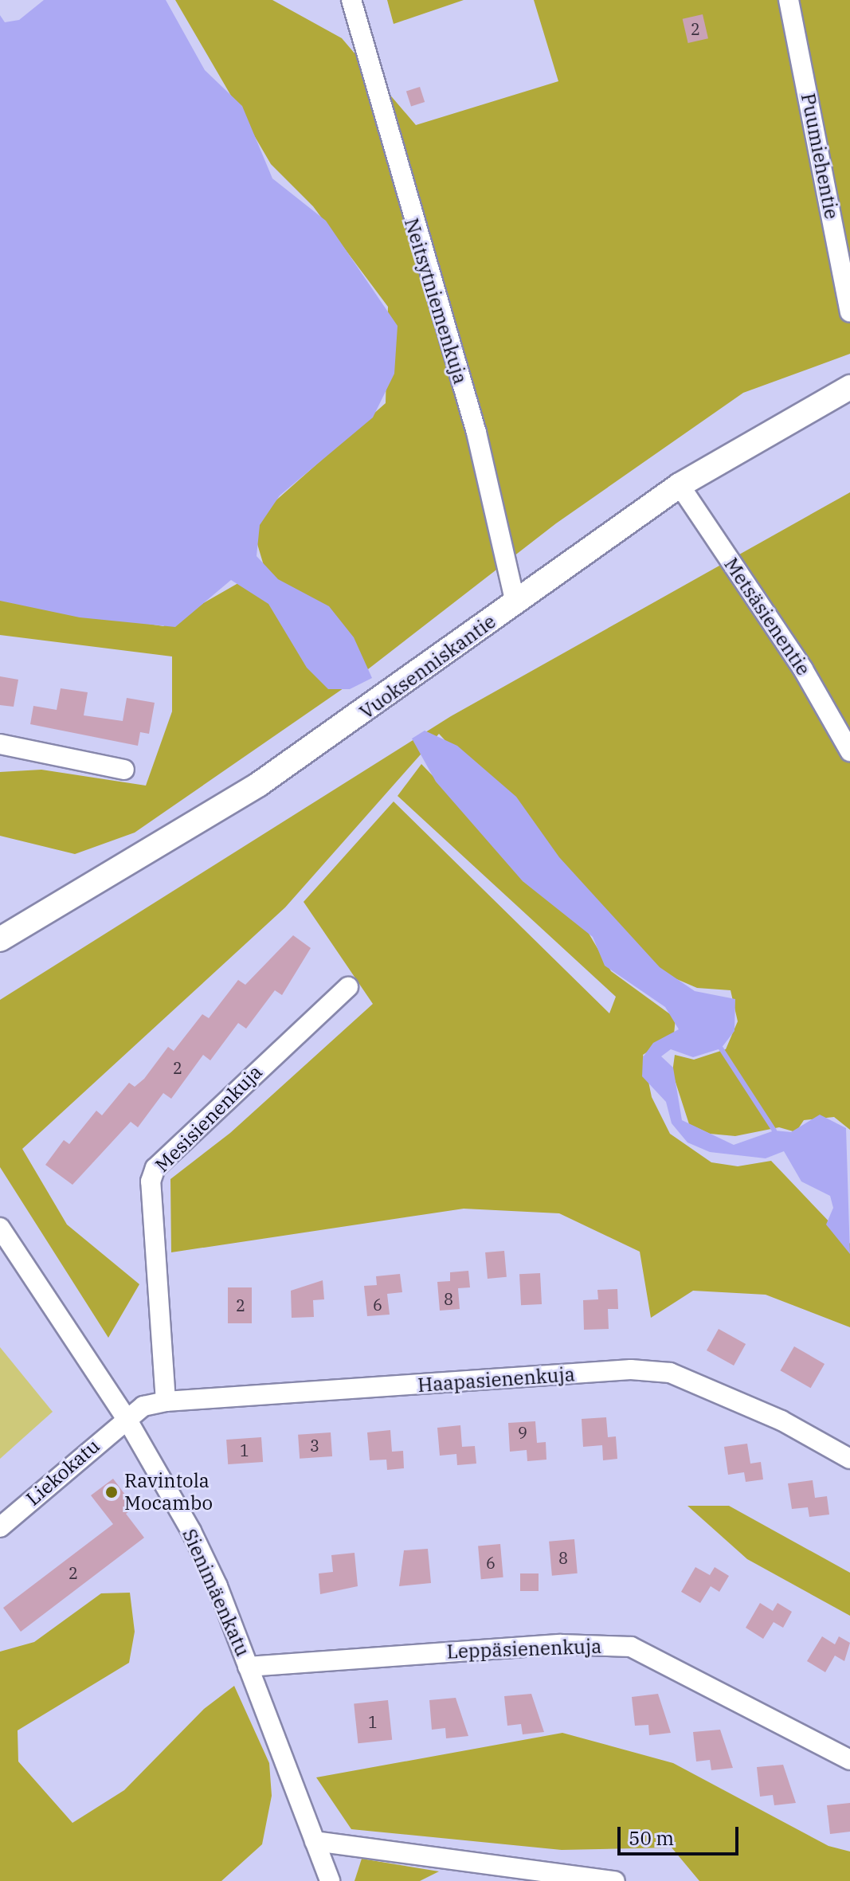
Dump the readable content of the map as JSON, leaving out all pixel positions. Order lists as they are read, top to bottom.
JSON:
{
  "streets": {
    "street": [
      "Puumiehentie",
      "Neitsytniemenkuja",
      "Metsäsienentie",
      "Vuoksenniskantie",
      "Mesisienenkuja",
      "Haapasienenkuja",
      "Liekokatu",
      "Sienimäenkatu",
      "Leppäsienenkuja"
    ]
  },
  "crossings": [
    ["Neitsytniemenkuja", "Vuoksenniskantie"],
    ["Metsäsienentie", "Vuoksenniskantie"],
    ["Mesisienenkuja", "Haapasienenkuja"],
    ["Haapasienenkuja", "Liekokatu"],
    ["Haapasienenkuja", "Sienimäenkatu"],
    ["Liekokatu", "Sienimäenkatu"],
    ["Sienimäenkatu", "Leppäsienenkuja"]
  ],
  "places": ["Ravintola Mocambo"],
  "house_numbers": [
    "2",
    "2",
    "8",
    "6",
    "2",
    "9",
    "3",
    "1",
    "8",
    "6",
    "2",
    "1"
  ],
  "scale_bar": "50 m"
}
